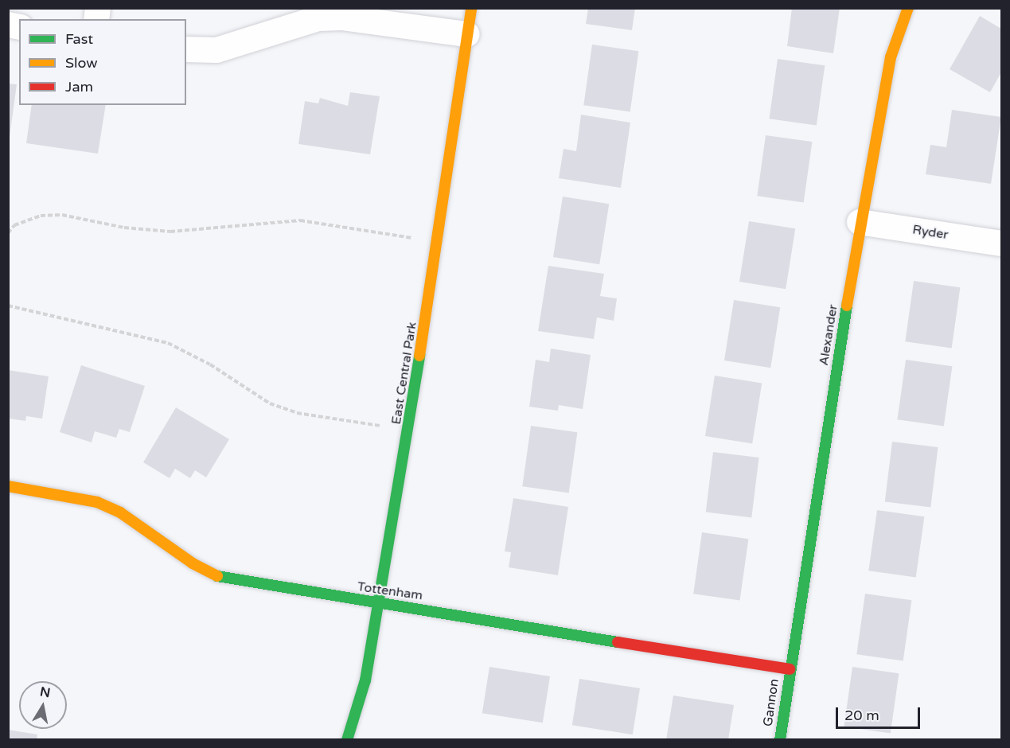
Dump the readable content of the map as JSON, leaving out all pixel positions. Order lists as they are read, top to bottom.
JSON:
{
  "streets": {
    "street": [
      "Ryder",
      "Alexander",
      "East Central Park",
      "Tottenham",
      "Gannon"
    ]
  },
  "crossings": [
    ["Ryder", "Alexander"],
    ["Alexander", "Tottenham"],
    ["Alexander", "Gannon"],
    ["East Central Park", "Tottenham"],
    ["Tottenham", "Gannon"]
  ],
  "legend": ["Fast", "Slow", "Jam"],
  "scale_bar": "20 m",
  "north": "top"
}
